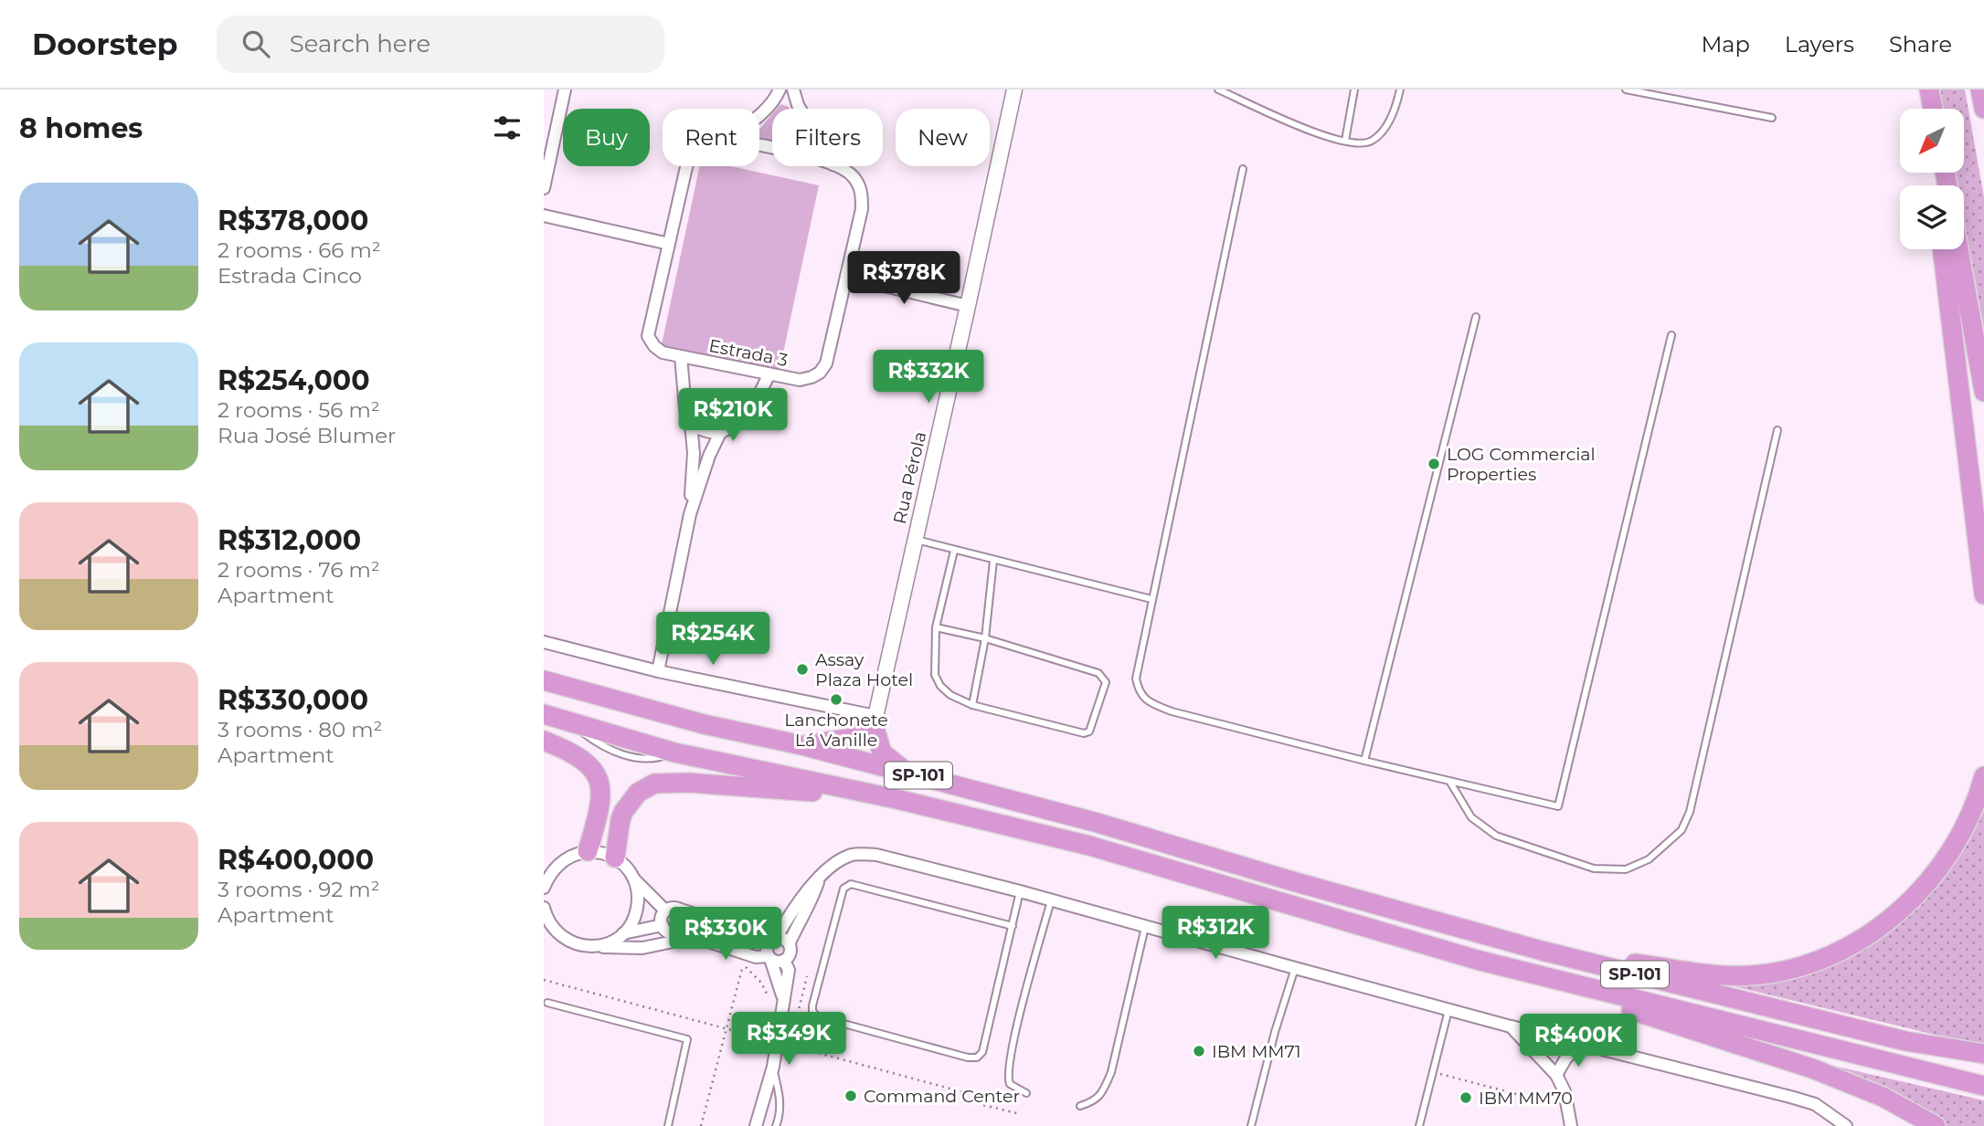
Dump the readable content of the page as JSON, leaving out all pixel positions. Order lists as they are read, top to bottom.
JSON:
{
  "streets": {
    "highway": ["SP-101"],
    "street": ["Estrada 3", "Rua Pérola"]
  },
  "places": [
    "LOG Commercial Properties",
    "Assay Plaza Hotel",
    "Lanchonete Lá Vanille",
    "IBM MM71",
    "Command Center",
    "IBM MM70"
  ],
  "north": "bottom left",
  "page": {
    "header": "Doorstep",
    "search": "Search here",
    "nav": ["Map", "Layers", "Share"],
    "heading": "8 homes",
    "chip": [
      "Buy",
      "Rent",
      "Filters",
      "New"
    ],
    "list": [
      {
        "name": "R$378,000",
        "note": "2 rooms · 66 m² · Estrada Cinco"
      },
      {
        "name": "R$254,000",
        "note": "2 rooms · 56 m² · Rua José Blumer"
      },
      {
        "name": "R$312,000",
        "note": "2 rooms · 76 m² · Apartment"
      },
      {
        "name": "R$330,000",
        "note": "3 rooms · 80 m² · Apartment"
      },
      {
        "name": "R$400,000",
        "note": "3 rooms · 92 m² · Apartment"
      }
    ],
    "price": [
      "R$378K",
      "R$332K",
      "R$210K",
      "R$254K",
      "R$312K",
      "R$330K",
      "R$349K",
      "R$400K"
    ]
  }
}
